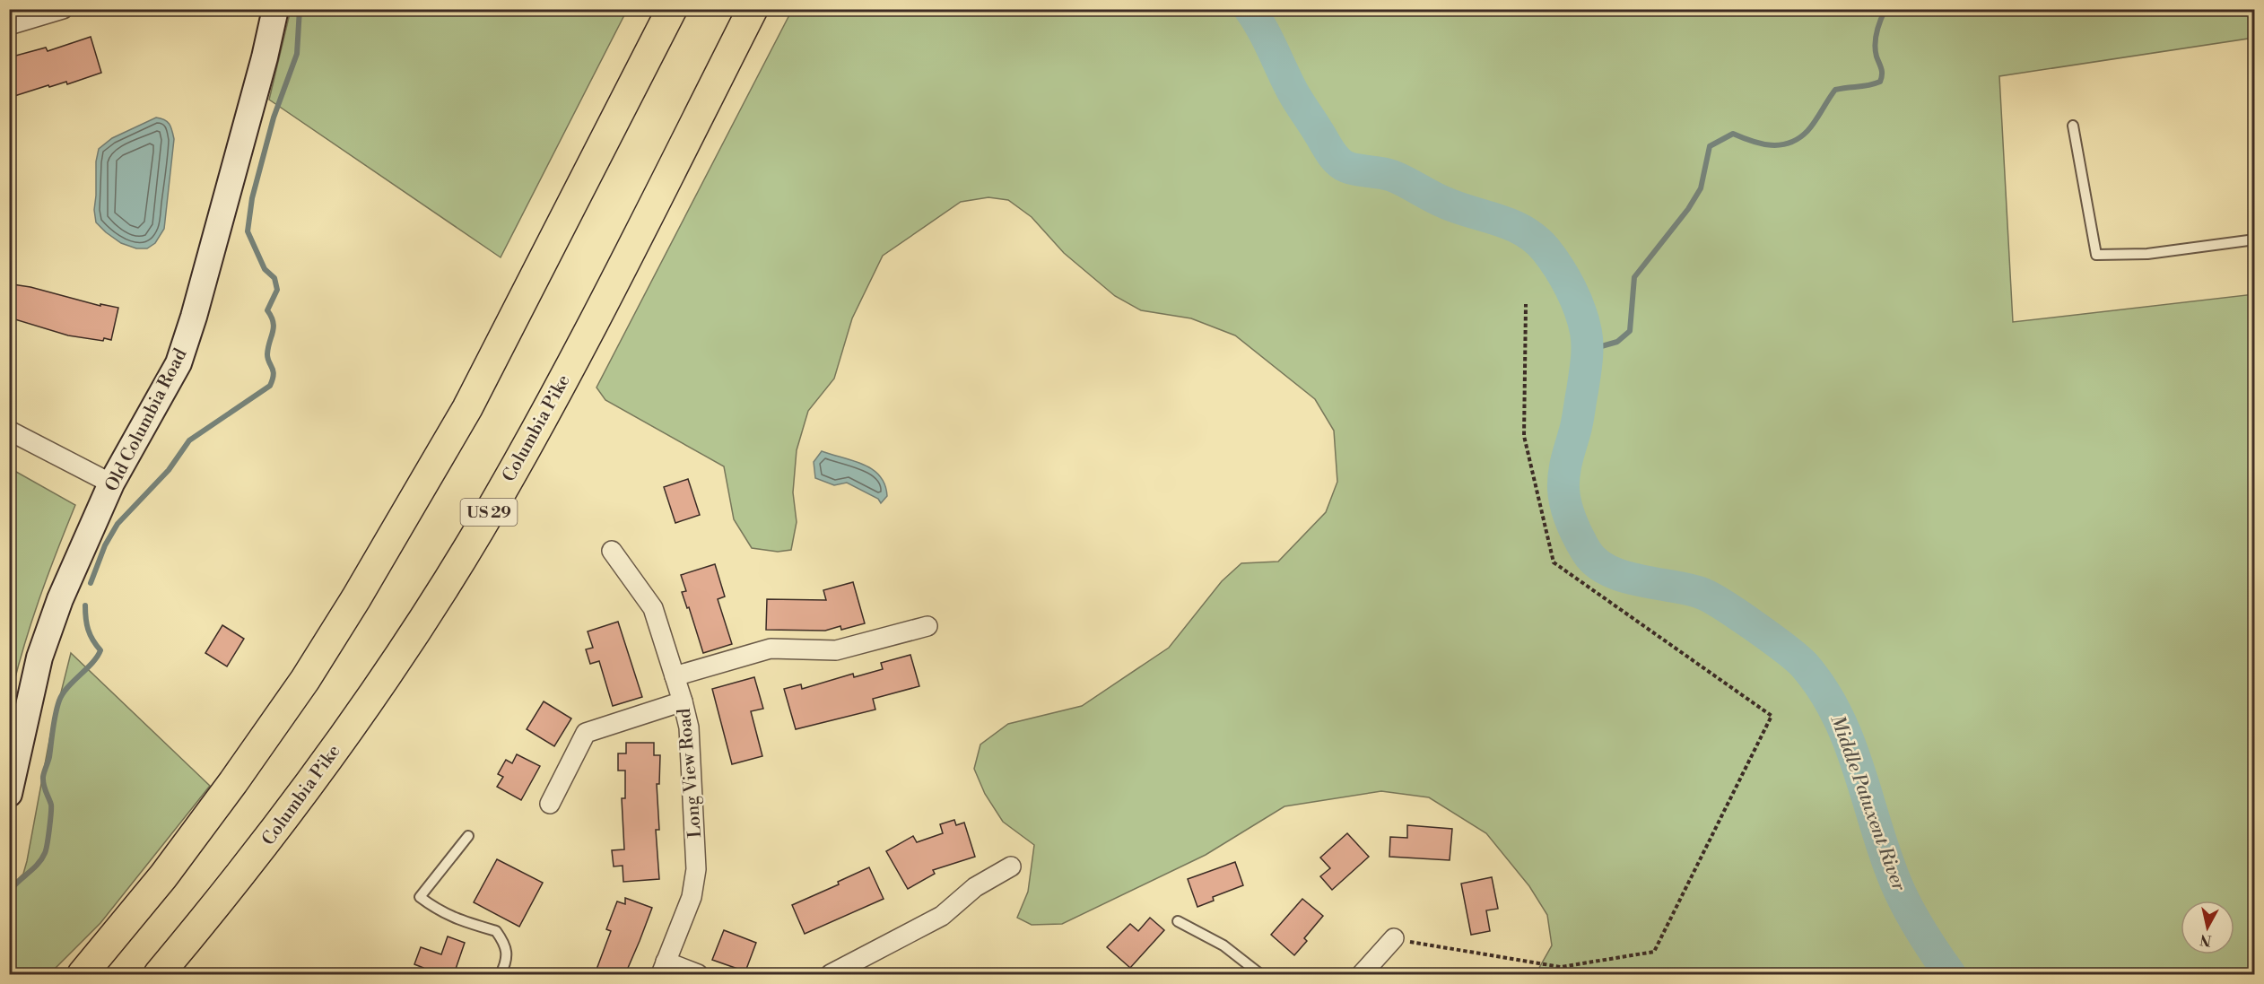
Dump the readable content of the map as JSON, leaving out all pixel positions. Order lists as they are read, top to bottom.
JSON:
{
  "streets": {
    "highway": ["Columbia Pike", "US 29"],
    "street": ["Old Columbia Road", "Long View Road"]
  },
  "water": ["Middle Patuxent River"],
  "north": "bottom"
}
